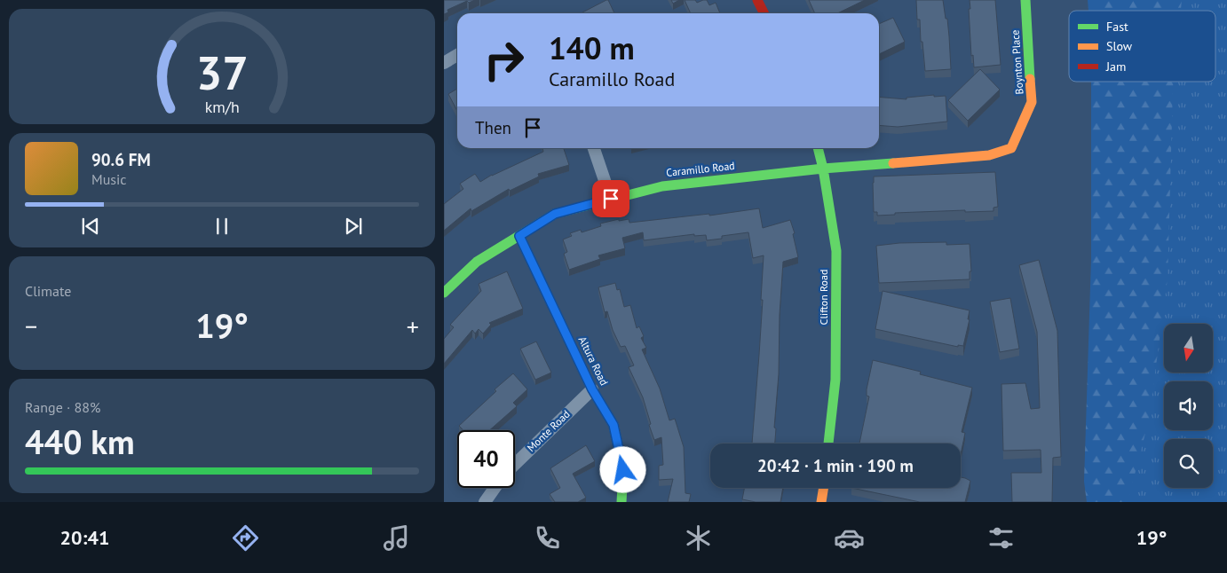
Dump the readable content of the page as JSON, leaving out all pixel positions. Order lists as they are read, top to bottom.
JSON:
{
  "streets": {
    "street": [
      "Boynton Place",
      "Caramillo Road",
      "Clifton Road",
      "Altura Road",
      "Monte Road"
    ]
  },
  "crossings": [
    ["Boynton Place", "Caramillo Road"],
    ["Caramillo Road", "Clifton Road"],
    ["Caramillo Road", "Altura Road"],
    ["Altura Road", "Monte Road"]
  ],
  "legend": ["Fast", "Slow", "Jam"],
  "north": "bottom",
  "page": {
    "turn": ["140 m", "Caramillo Road"],
    "then": "Then",
    "song": ["90.6 FM", "Music"],
    "tile": [
      "Climate",
      ["Range · 88%", "440 km"]
    ],
    "heat": ["−", "19°", "+"],
    "limit": "40",
    "trip": "20:42 · 1 min · 190 m",
    "tabs": ["20:41", "19°"],
    "gauge": ["37", "km/h"]
  }
}
